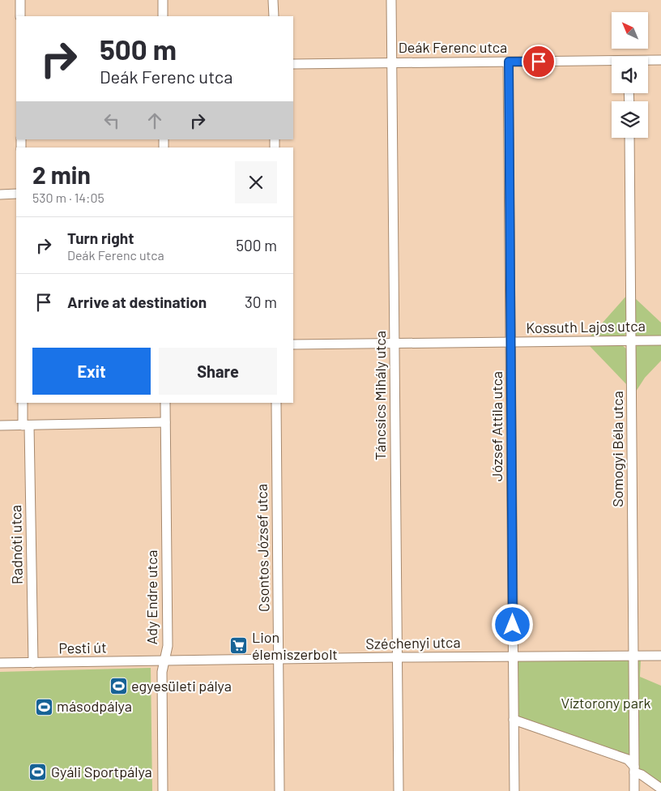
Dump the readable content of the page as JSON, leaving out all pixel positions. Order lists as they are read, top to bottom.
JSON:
{
  "streets": {
    "street": [
      "Deák Ferenc utca",
      "Kossuth Lajos utca",
      "Táncsics Mihály utca",
      "József Attila utca",
      "Somogyi Béla utca",
      "Radnóti utca",
      "Csontos József utca",
      "Ady Endre utca",
      "Széchenyi utca",
      "Pesti út"
    ]
  },
  "crossings": [
    ["Deák Ferenc utca", "Táncsics Mihály utca"],
    ["Deák Ferenc utca", "József Attila utca"],
    ["Kossuth Lajos utca", "Táncsics Mihály utca"],
    ["Kossuth Lajos utca", "József Attila utca"],
    ["Kossuth Lajos utca", "Somogyi Béla utca"],
    ["Táncsics Mihály utca", "Széchenyi utca"],
    ["József Attila utca", "Széchenyi utca"],
    ["Somogyi Béla utca", "Széchenyi utca"],
    ["Radnóti utca", "Pesti út"],
    ["Csontos József utca", "Széchenyi utca"],
    ["Ady Endre utca", "Széchenyi utca"],
    ["Ady Endre utca", "Pesti út"],
    ["Széchenyi utca", "Pesti út"]
  ],
  "parks": ["Víztorony park"],
  "places": {
    "supermarket": ["Lion élemiszerbolt"],
    "sports": ["egyesületi pálya", "másodpálya", "Gyáli Sportpálya"]
  },
  "north": "top left",
  "page": {
    "turn": ["500 m", "Deák Ferenc utca"],
    "heading": ["2 min", "530 m · 14:05"],
    "list": [
      {
        "name": "Turn right",
        "note": "Deák Ferenc utca",
        "value": "500 m"
      },
      {
        "name": "Arrive at destination",
        "value": "30 m"
      }
    ],
    "buttons": ["Exit", "Share"]
  }
}
